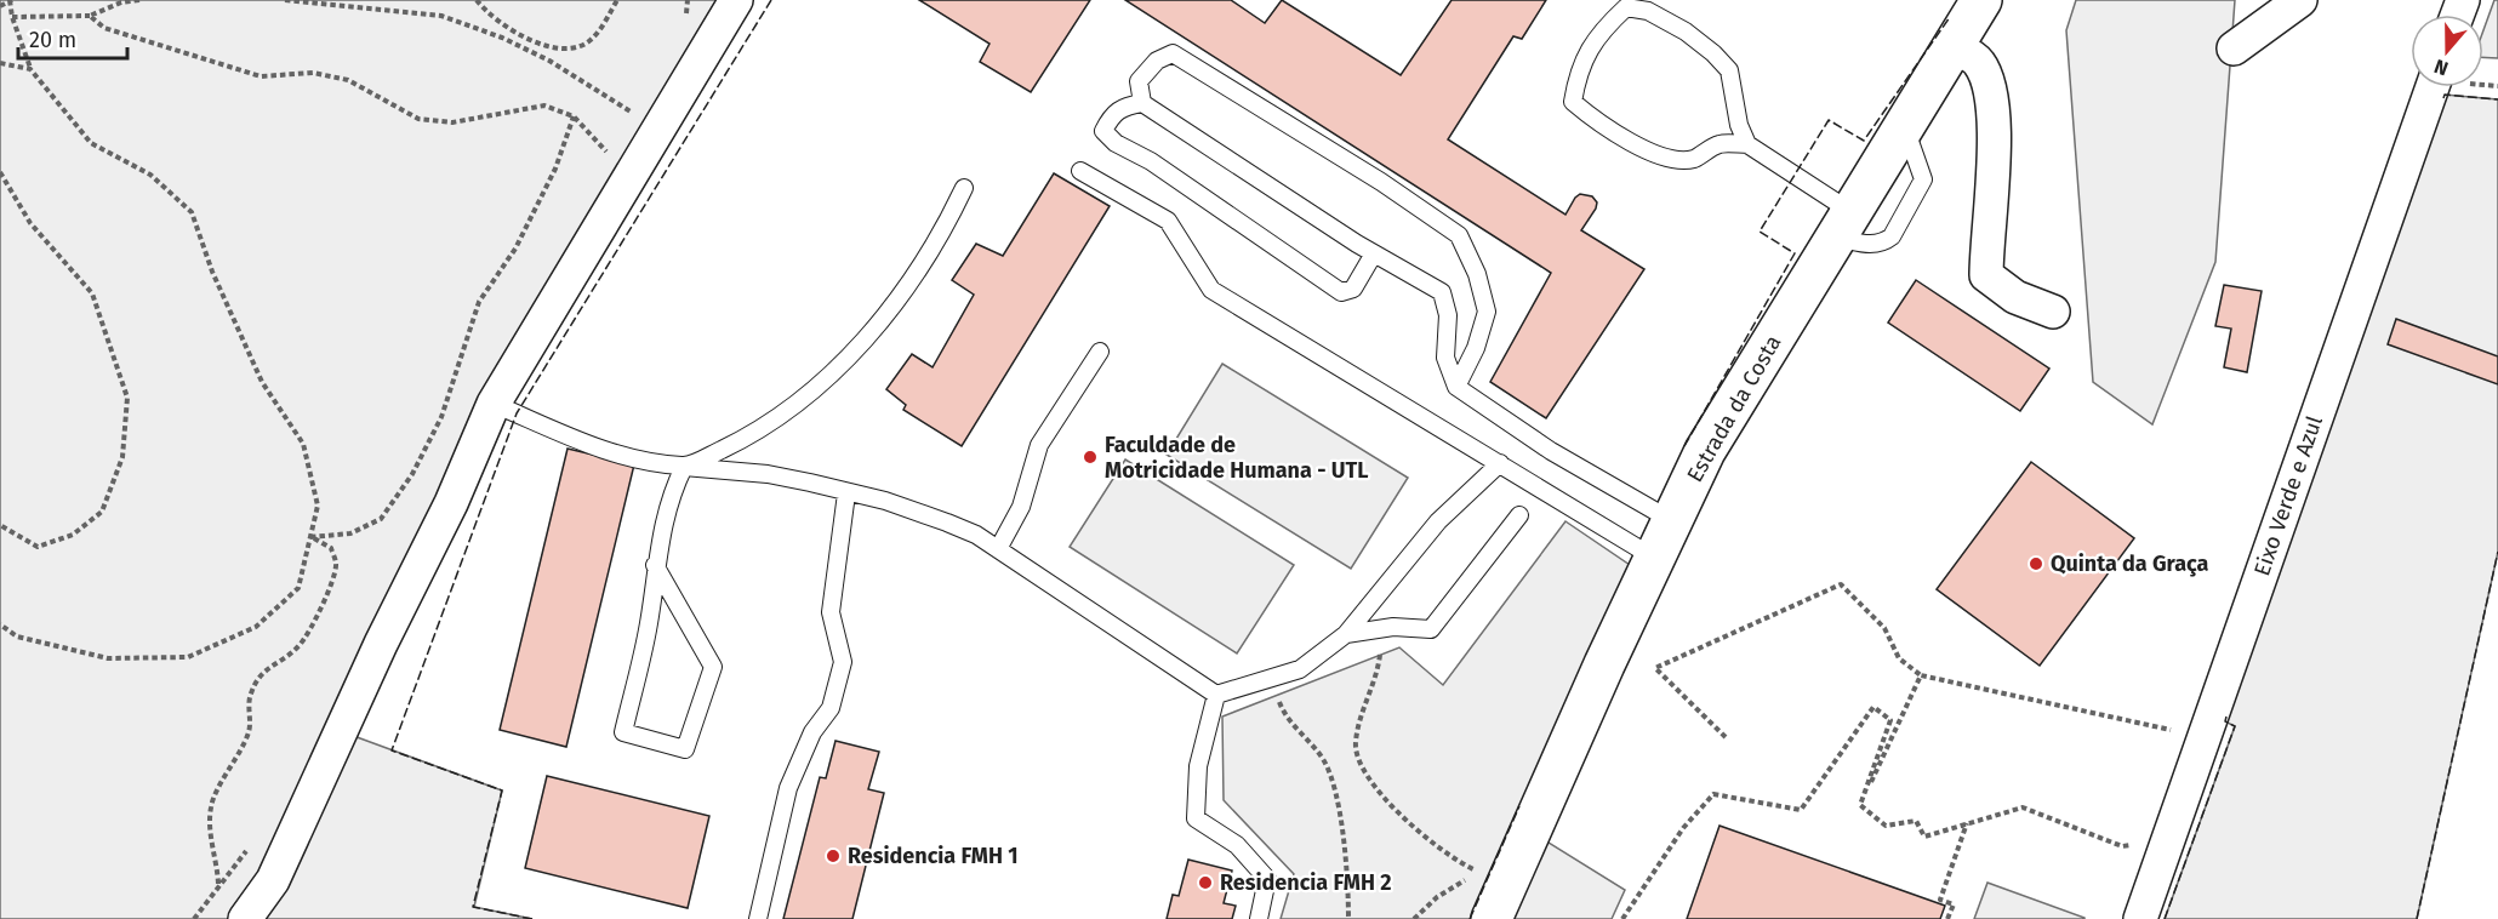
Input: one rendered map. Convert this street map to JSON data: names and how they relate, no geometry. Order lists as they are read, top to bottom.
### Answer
{
  "streets": {
    "street": ["Estrada da Costa", "Eixo Verde e Azul"]
  },
  "places": [
    "Faculdade de Motricidade Humana - UTL",
    "Quinta da Graça",
    "Residencia FMH 1",
    "Residencia FMH 2"
  ],
  "scale_bar": "20 m",
  "north": "bottom"
}
